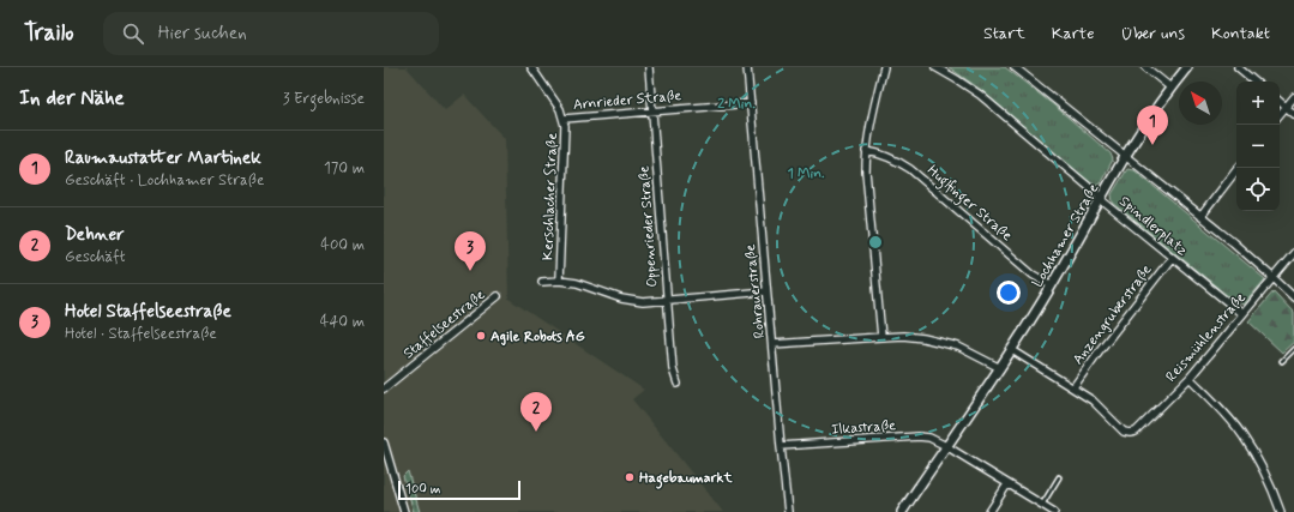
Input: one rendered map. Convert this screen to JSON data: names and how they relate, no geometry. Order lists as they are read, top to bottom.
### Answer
{
  "streets": {
    "main road": ["Lochhamer Straße"],
    "street": [
      "Arnrieder Straße",
      "Kerschlacher Straße",
      "Huglfinger Straße",
      "Spindlerplatz",
      "Oppenrieder Straße",
      "Rohrauerstraße",
      "Anzengruberstraße",
      "Staffelseestraße",
      "Reismühlenstraße",
      "Ilkastraße"
    ]
  },
  "crossings": [
    ["Arnrieder Straße", "Kerschlacher Straße"],
    ["Arnrieder Straße", "Oppenrieder Straße"],
    ["Arnrieder Straße", "Rohrauerstraße"],
    ["Huglfinger Straße", "Lochhamer Straße"],
    ["Spindlerplatz", "Lochhamer Straße"],
    ["Spindlerplatz", "Anzengruberstraße"],
    ["Spindlerplatz", "Reismühlenstraße"],
    ["Lochhamer Straße", "Ilkastraße"],
    ["Rohrauerstraße", "Ilkastraße"],
    ["Anzengruberstraße", "Reismühlenstraße"]
  ],
  "places": ["Agile Robots AG", "Hagebaumarkt"],
  "scale_bar": "100 m",
  "north": "top left",
  "page": {
    "header": "Trailo",
    "search": "Hier suchen",
    "nav": [
      "Start",
      "Karte",
      "Über uns",
      "Kontakt"
    ],
    "heading": ["In der Nähe", "3 Ergebnisse"],
    "map_buttons": ["+", "−"],
    "pins": ["1", "3", "2"],
    "list": [
      {
        "mark": "1",
        "name": "Raumaustatter Martinek",
        "note": "Geschäft · Lochhamer Straße",
        "value": "170 m"
      },
      {
        "mark": "2",
        "name": "Dehner",
        "note": "Geschäft",
        "value": "400 m"
      },
      {
        "mark": "3",
        "name": "Hotel Staffelseestraße",
        "note": "Hotel · Staffelseestraße",
        "value": "440 m"
      }
    ],
    "scale": "100 m"
  },
  "rings": ["2 Min.", "1 Min."]
}
